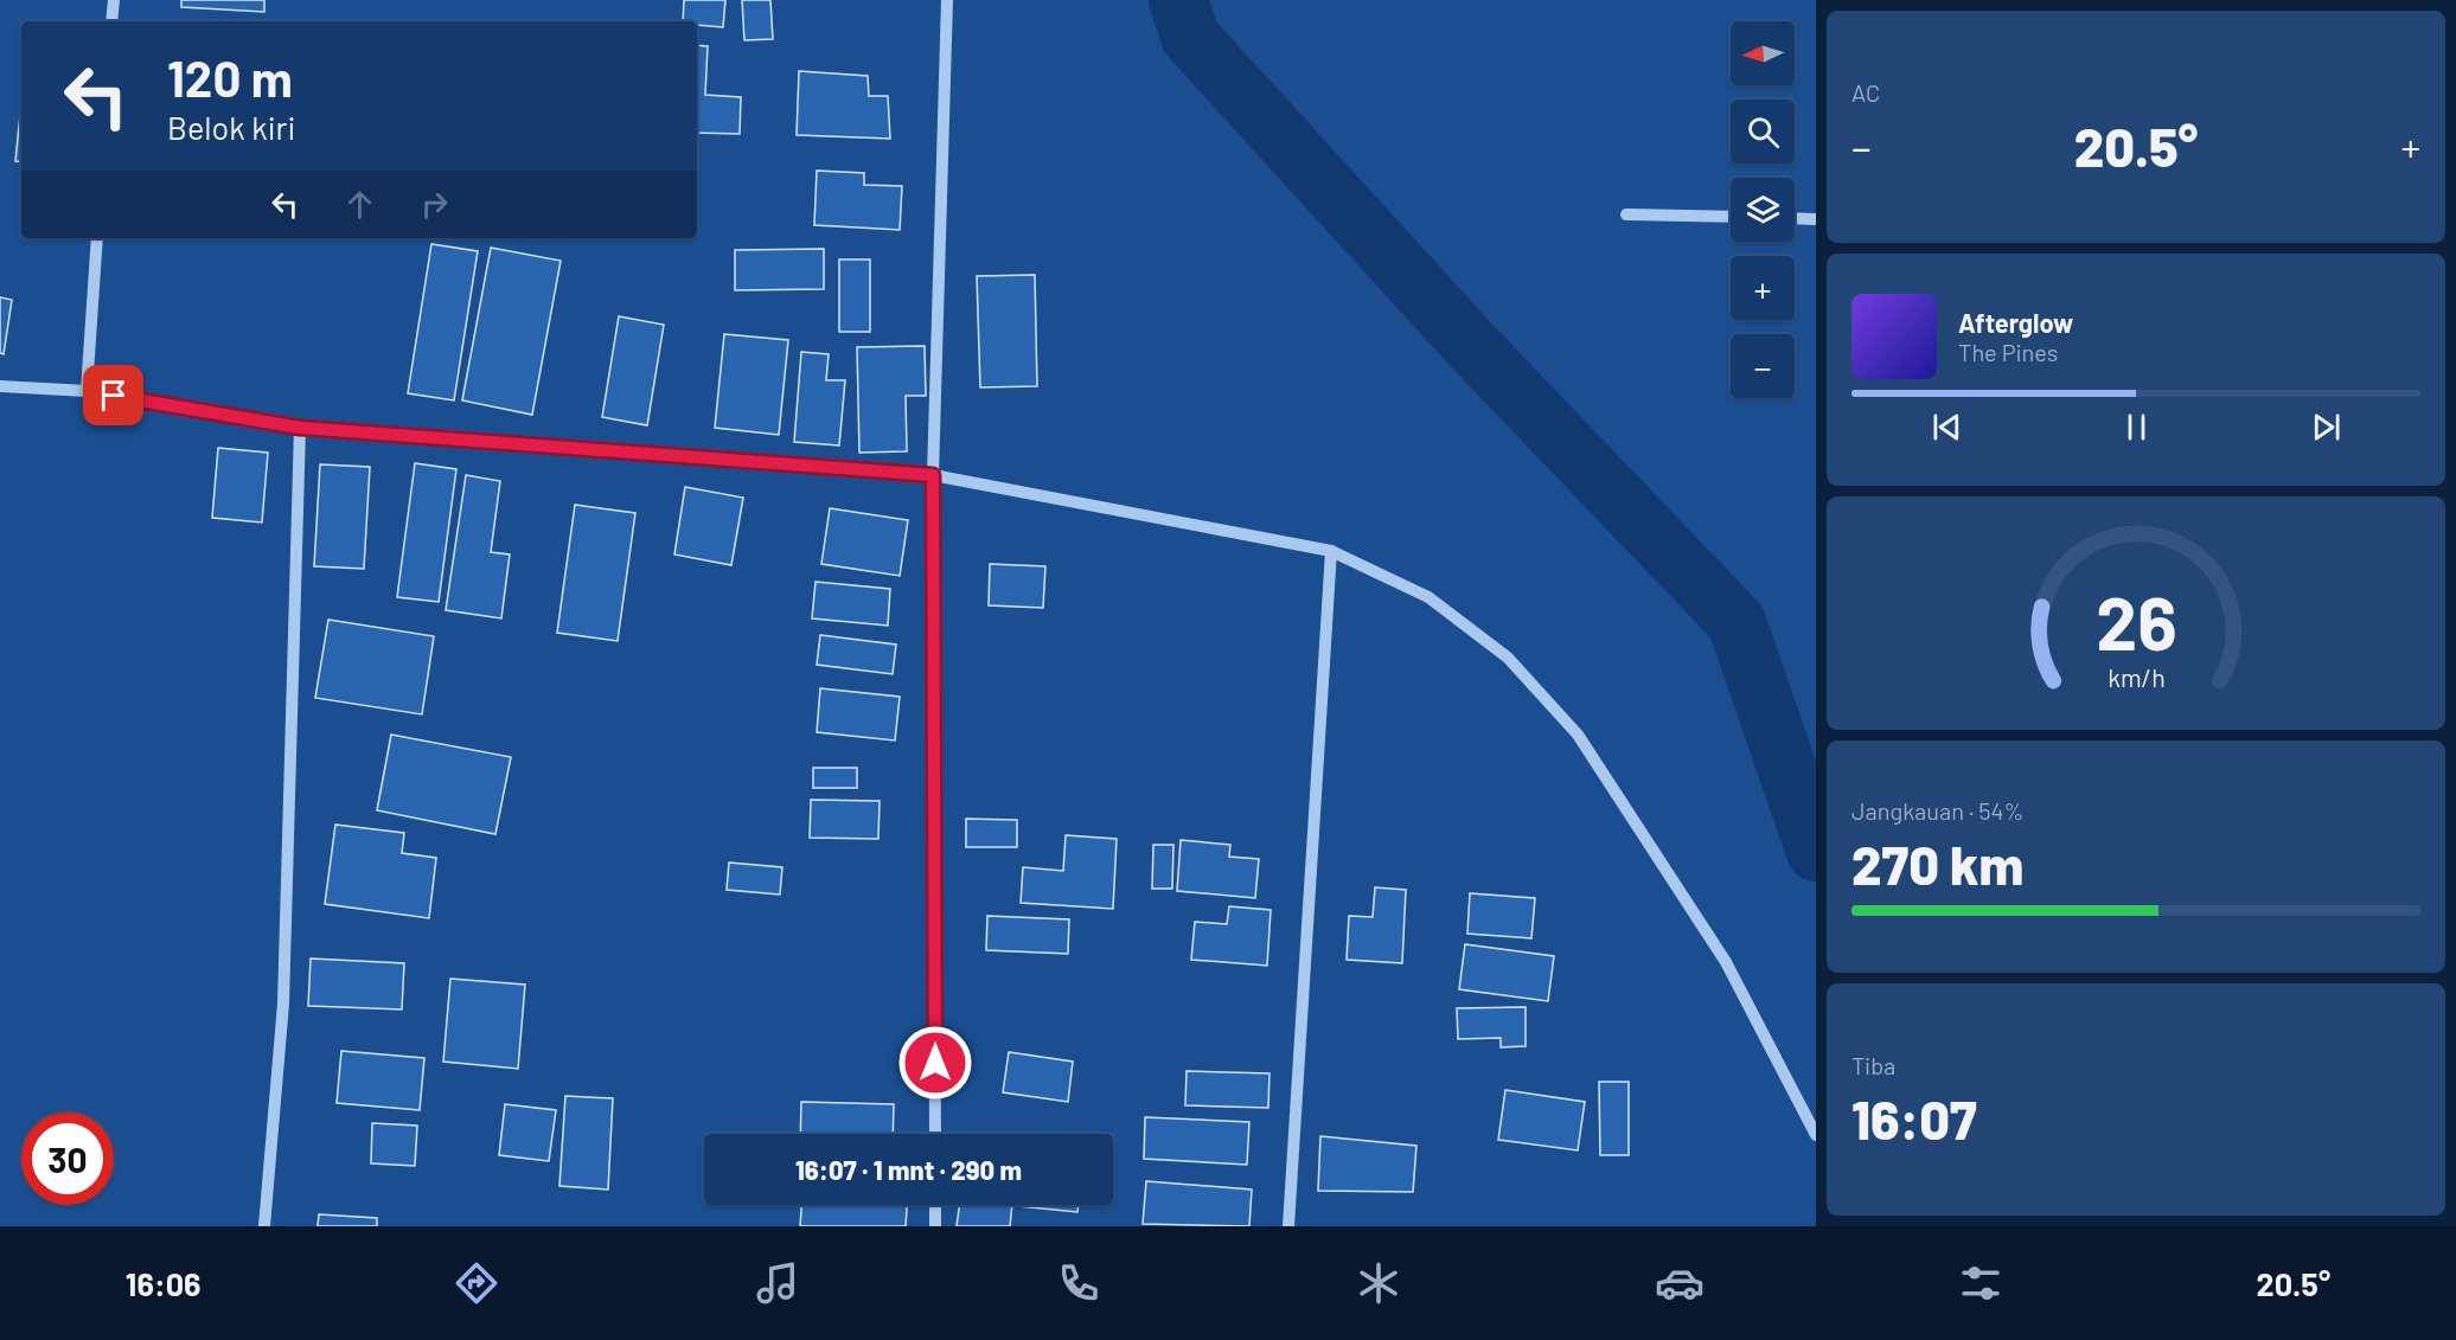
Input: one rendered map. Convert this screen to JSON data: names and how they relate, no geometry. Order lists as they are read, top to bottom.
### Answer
{
  "north": "left",
  "page": {
    "tile": [
      "AC",
      ["Jangkauan · 54%", "270 km"],
      ["Tiba", "16:07"]
    ],
    "map_buttons": ["+", "−"],
    "turn": ["120 m", "Belok kiri"],
    "heat": ["−", "20.5°", "+"],
    "song": ["Afterglow", "The Pines"],
    "limit": "30",
    "trip": "16:07 · 1 mnt · 290 m",
    "tabs": ["16:06", "20.5°"],
    "gauge": ["26", "km/h"]
  }
}
